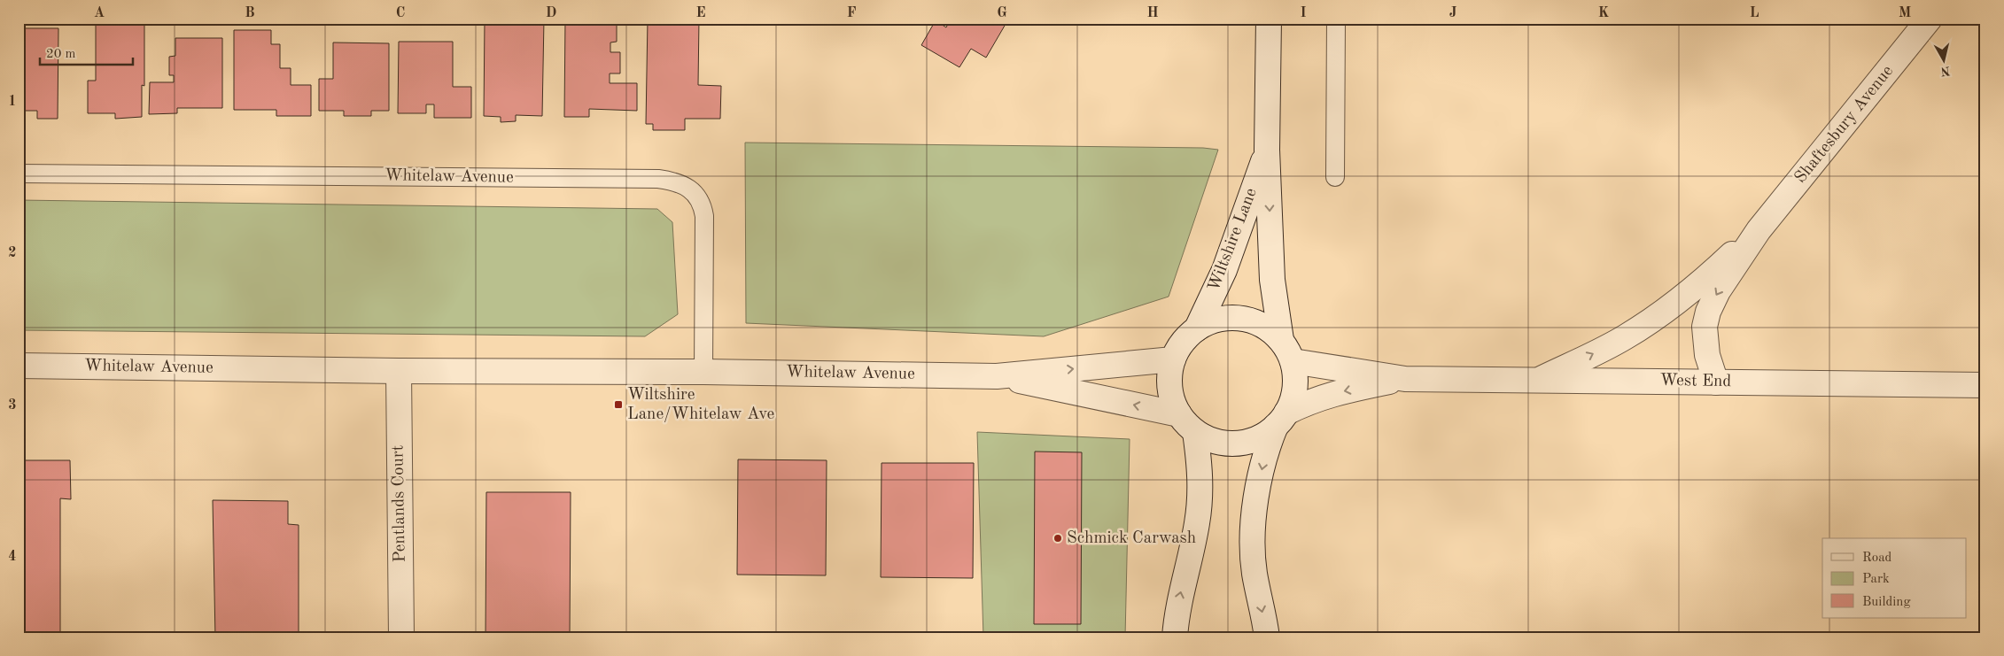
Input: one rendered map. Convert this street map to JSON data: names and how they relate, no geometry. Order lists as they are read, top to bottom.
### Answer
{
  "streets": {
    "street": [
      "Shaftesbury Avenue",
      "Whitelaw Avenue",
      "Wiltshire Lane",
      "West End",
      "Pentlands Court"
    ]
  },
  "crossings": [
    ["Shaftesbury Avenue", "West End"],
    ["Whitelaw Avenue", "Wiltshire Lane"],
    ["Whitelaw Avenue", "West End"],
    ["Whitelaw Avenue", "Pentlands Court"],
    ["Wiltshire Lane", "West End"]
  ],
  "places": {
    "transit": ["Wiltshire Lane/Whitelaw Ave"],
    "other": ["Schmick Carwash"]
  },
  "legend": ["Road", "Park", "Building"],
  "scale_bar": "20 m",
  "north": "bottom",
  "grid": {
    "columns": [
      "A",
      "B",
      "C",
      "D",
      "E",
      "F",
      "G",
      "H",
      "I",
      "J",
      "K",
      "L",
      "M"
    ],
    "rows": [
      "1",
      "2",
      "3",
      "4"
    ]
  }
}
